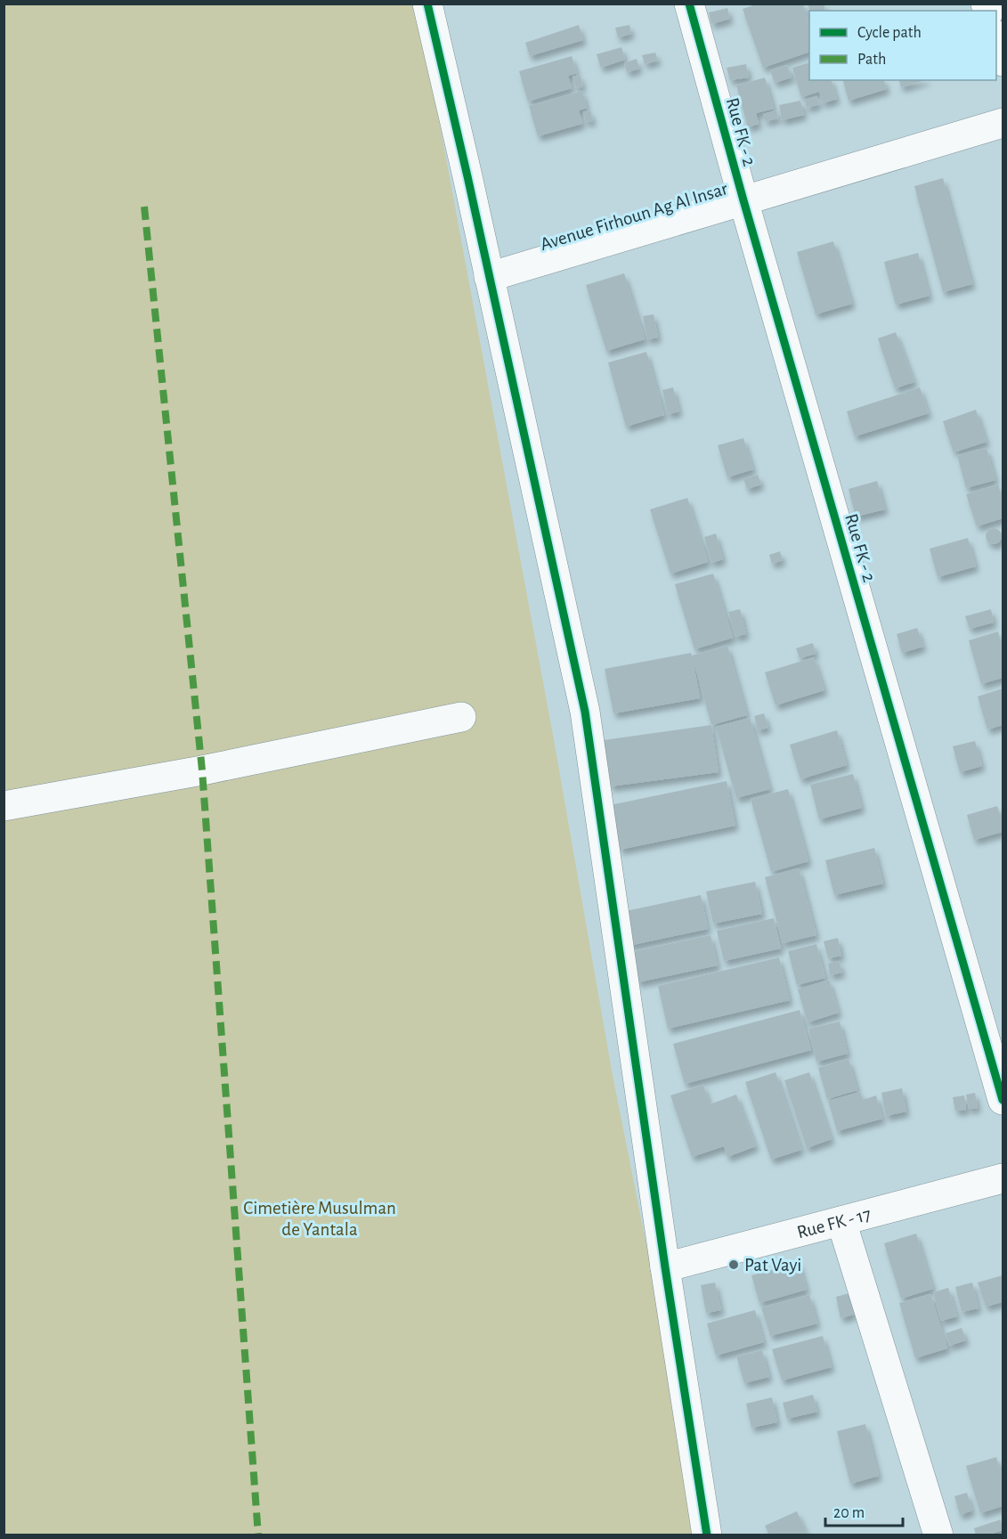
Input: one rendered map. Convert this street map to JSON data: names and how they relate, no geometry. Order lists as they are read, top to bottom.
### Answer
{
  "streets": {
    "street": ["Rue FK - 2", "Avenue Firhoun Ag Al Insar", "Rue FK - 17"]
  },
  "crossings": [
    ["Rue FK - 2", "Avenue Firhoun Ag Al Insar"]
  ],
  "parks": ["Cimetière Musulman de Yantala"],
  "places": ["Pat Vayi"],
  "legend": ["Cycle path", "Path"],
  "scale_bar": "20 m"
}
